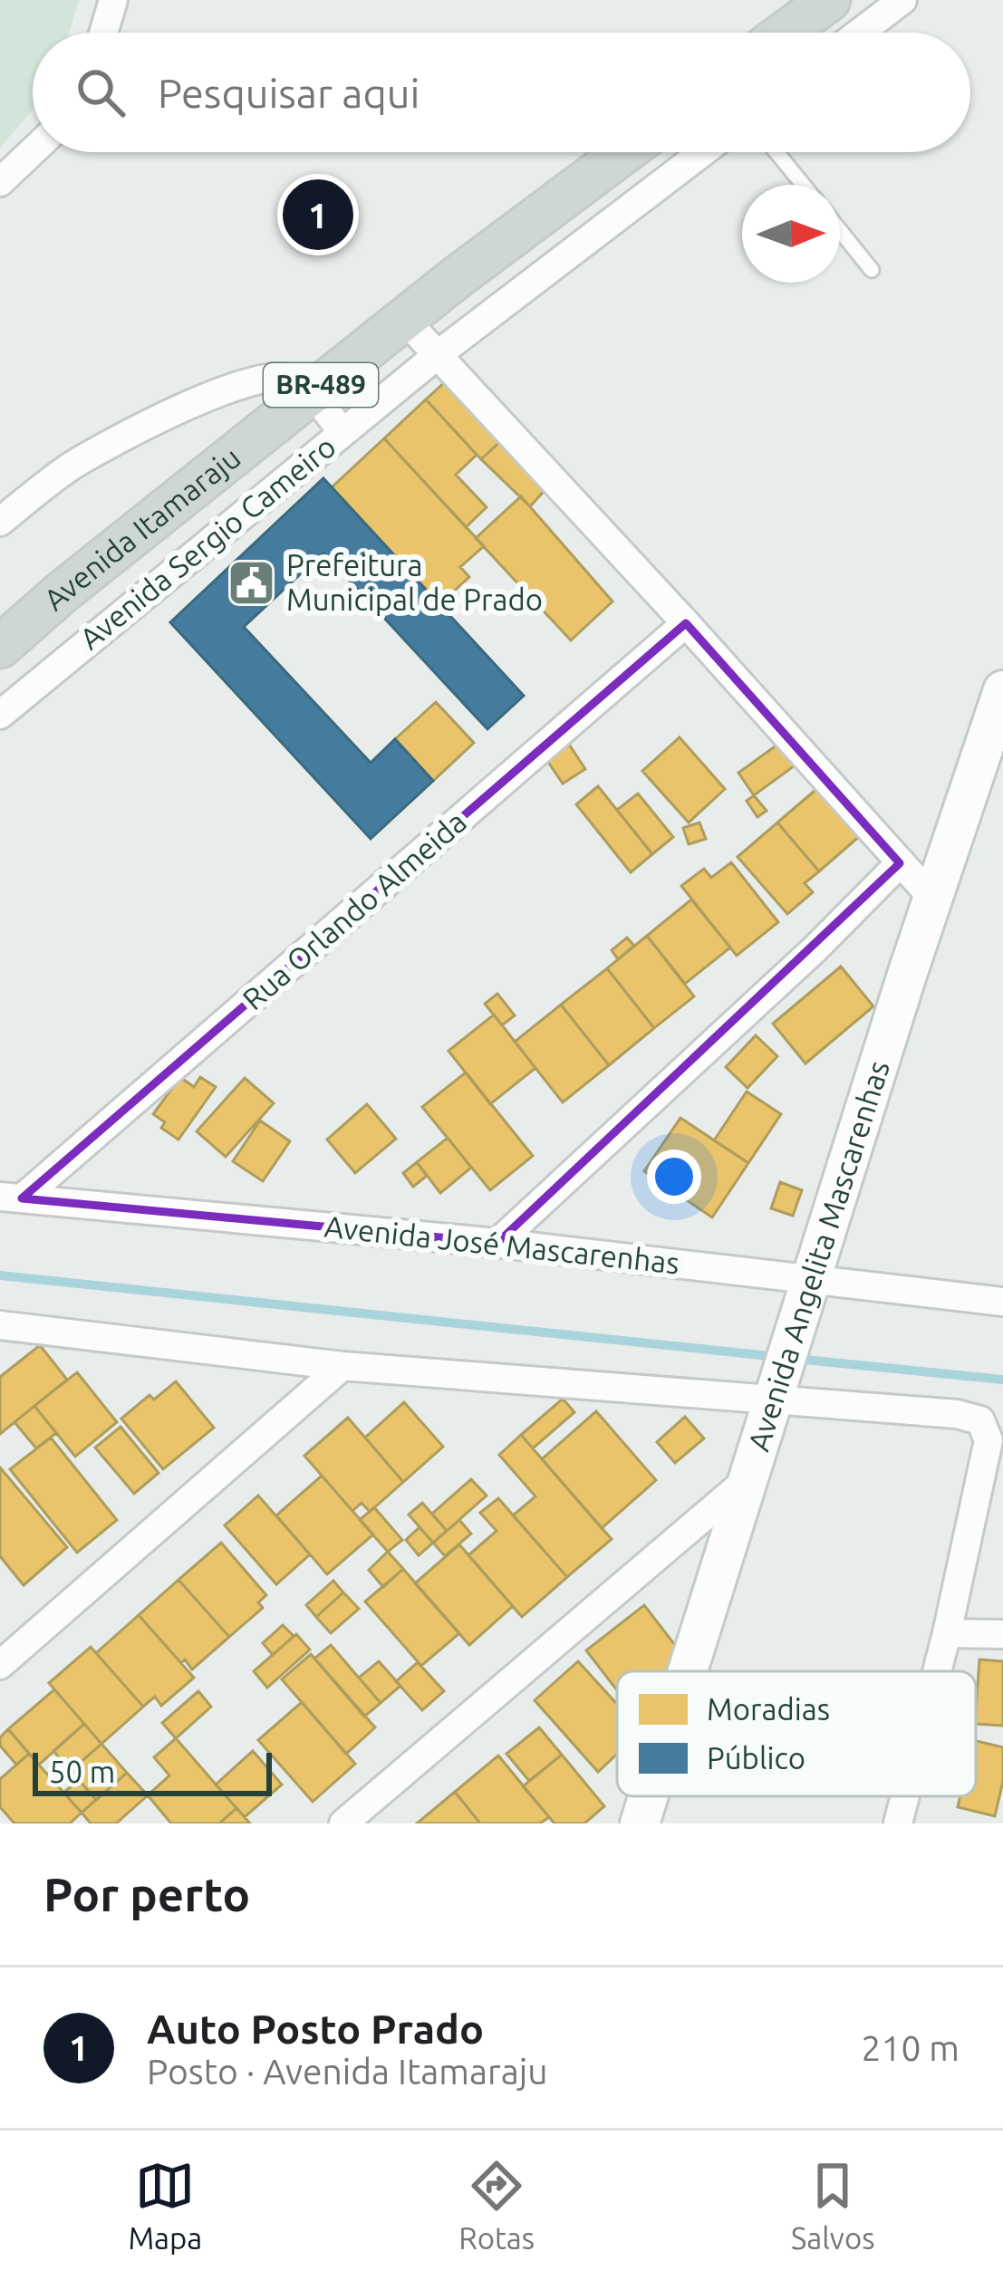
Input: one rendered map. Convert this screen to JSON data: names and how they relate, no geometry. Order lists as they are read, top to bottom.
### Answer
{
  "streets": {
    "main road": ["BR-489", "Avenida Itamaraju"],
    "street": [
      "Avenida Sergio Cameiro",
      "Rua Orlando Almeida",
      "Avenida José Mascarenhas",
      "Avenida Angelita Mascarenhas"
    ]
  },
  "crossings": [
    ["Rua Orlando Almeida", "Avenida José Mascarenhas"],
    ["Avenida José Mascarenhas", "Avenida Angelita Mascarenhas"]
  ],
  "places": {
    "public building": ["Prefeitura Municipal de Prado"]
  },
  "legend": ["Moradias", "Público"],
  "scale_bar": "50 m",
  "north": "right",
  "page": {
    "search": "Pesquisar aqui",
    "pins": "1",
    "scale": "50 m",
    "heading": "Por perto",
    "list": [
      {
        "mark": "1",
        "name": "Auto Posto Prado",
        "note": "Posto · Avenida Itamaraju",
        "value": "210 m"
      }
    ],
    "nav": ["Mapa", "Rotas", "Salvos"]
  }
}
